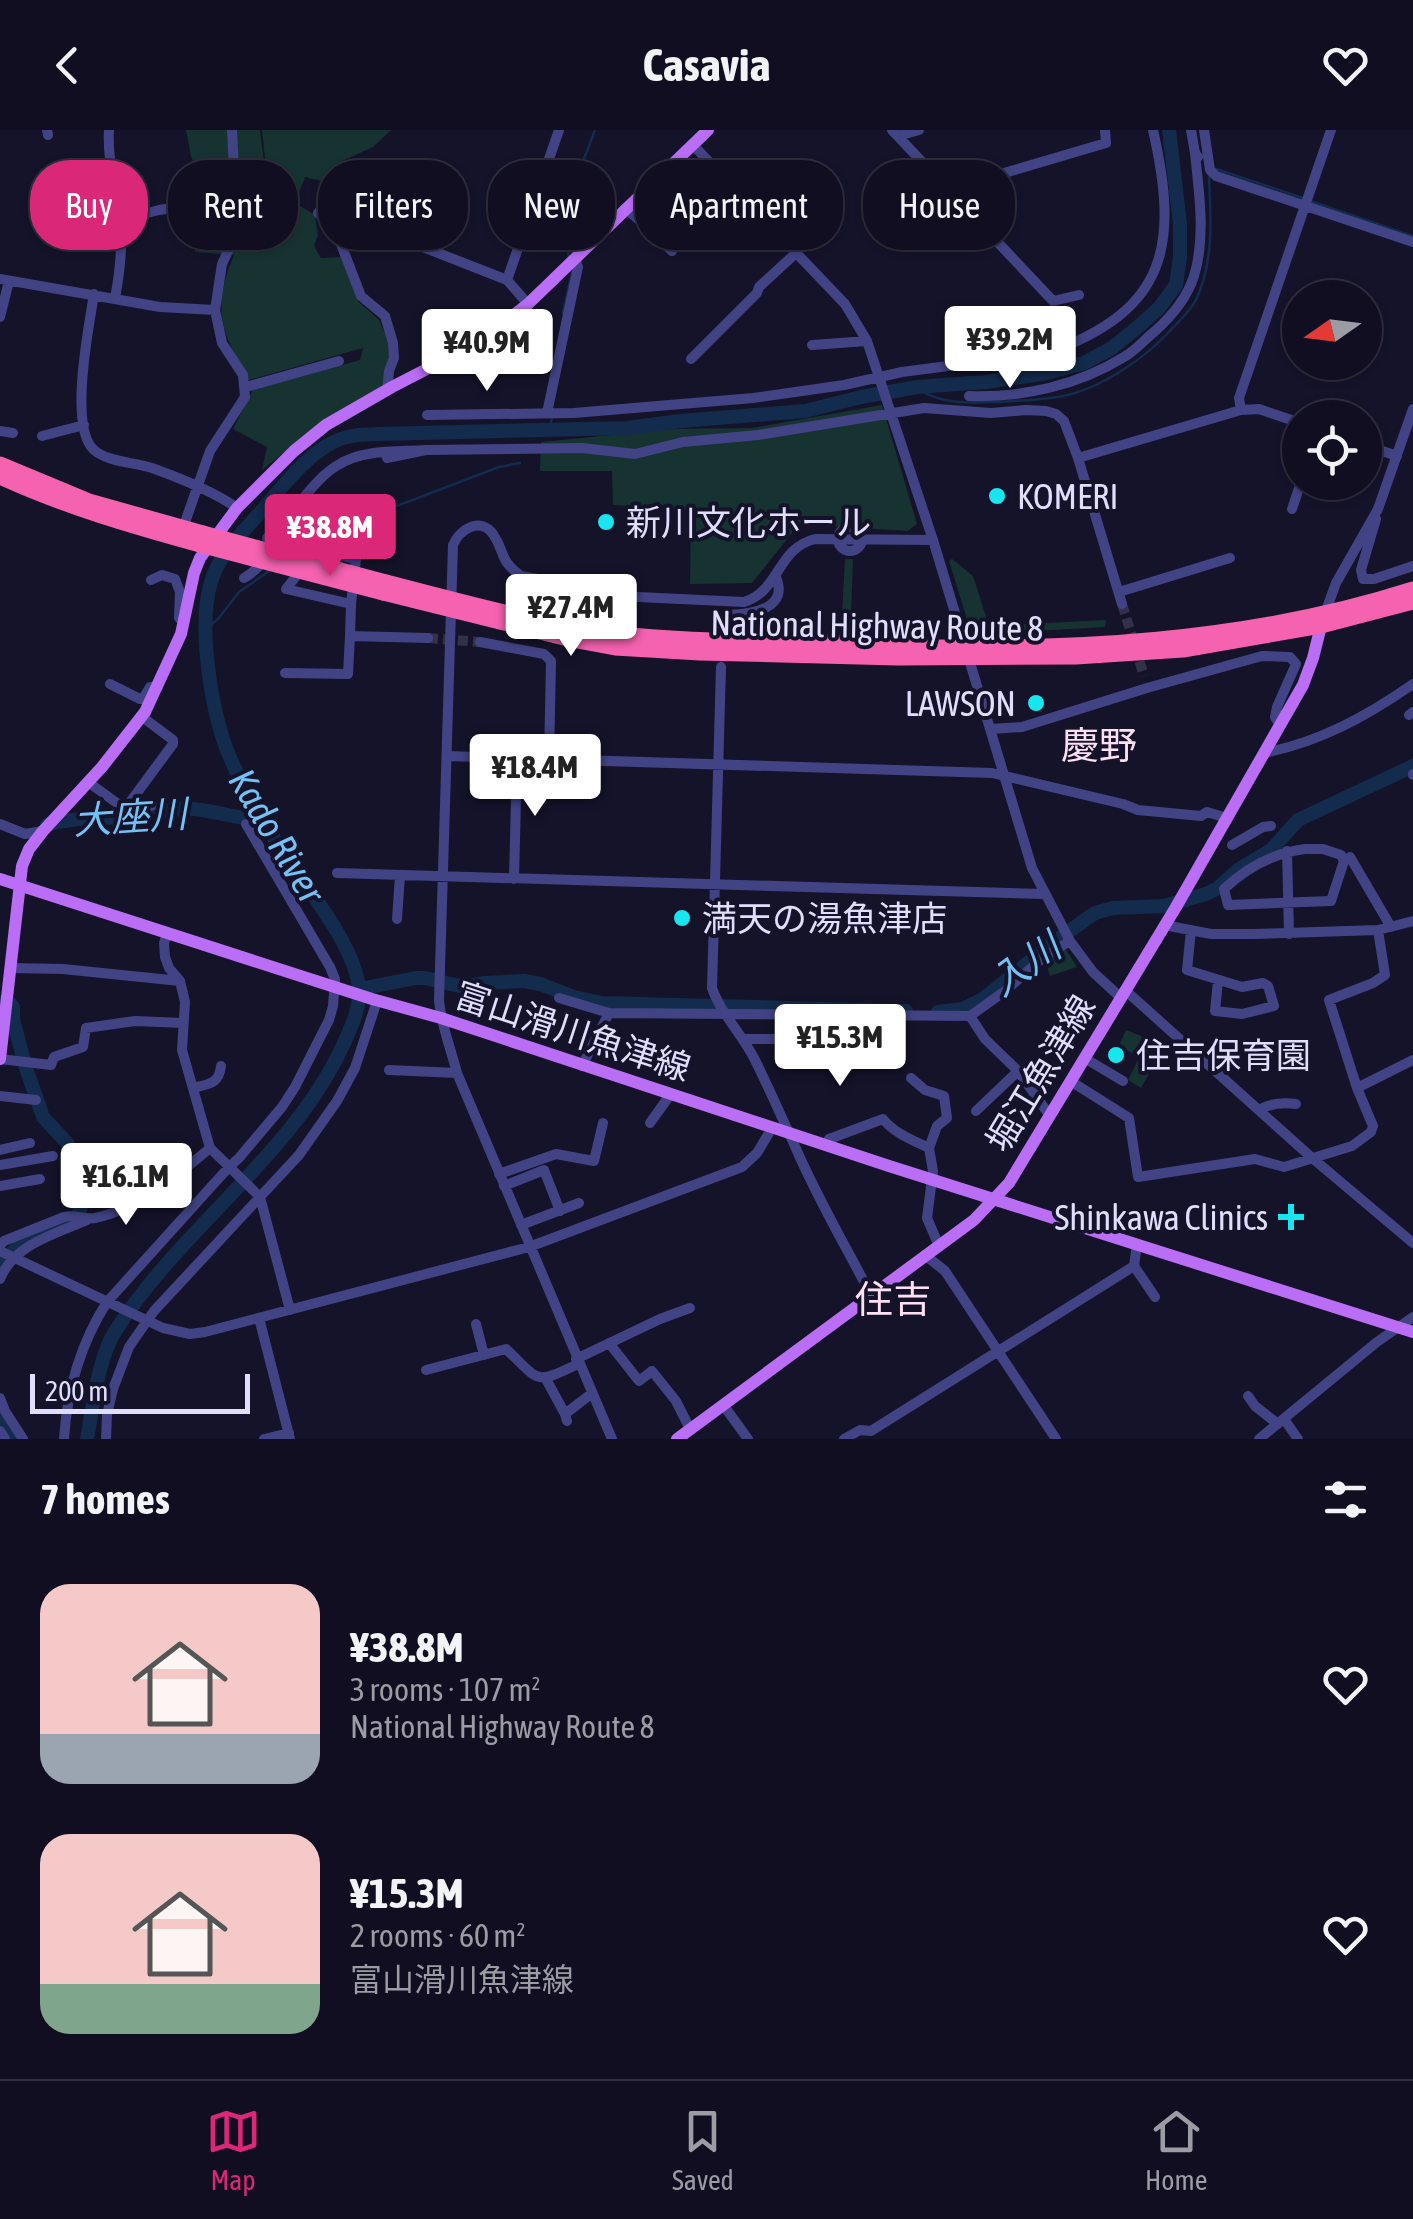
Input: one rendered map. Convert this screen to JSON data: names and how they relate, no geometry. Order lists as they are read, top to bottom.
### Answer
{
  "streets": {
    "highway": ["National Highway Route 8"],
    "main road": ["富山滑川魚津線", "堀江魚津線"]
  },
  "crossings": [
    ["National Highway Route 8", "堀江魚津線"],
    ["富山滑川魚津線", "堀江魚津線"]
  ],
  "districts": ["慶野", "住吉"],
  "water": ["大座川", "Kado River", "入川"],
  "places": {
    "other": [
      "KOMERI",
      "新川文化ホール",
      "LAWSON",
      "満天の湯魚津店",
      "住吉保育園"
    ],
    "health": ["Shinkawa Clinics"]
  },
  "scale_bar": "200 m",
  "north": "left",
  "page": {
    "header": "Casavia",
    "chip": [
      "Buy",
      "Rent",
      "Filters",
      "New",
      "Apartment",
      "House"
    ],
    "price": [
      "¥39.2M",
      "¥40.9M",
      "¥38.8M",
      "¥27.4M",
      "¥18.4M",
      "¥15.3M",
      "¥16.1M"
    ],
    "scale": "200 m",
    "heading": "7 homes",
    "list": [
      {
        "name": "¥38.8M",
        "note": "3 rooms · 107 m² · National Highway Route 8"
      },
      {
        "name": "¥15.3M",
        "note": "2 rooms · 60 m² · 富山滑川魚津線"
      }
    ],
    "tabs": ["Map", "Saved", "Home"]
  }
}
